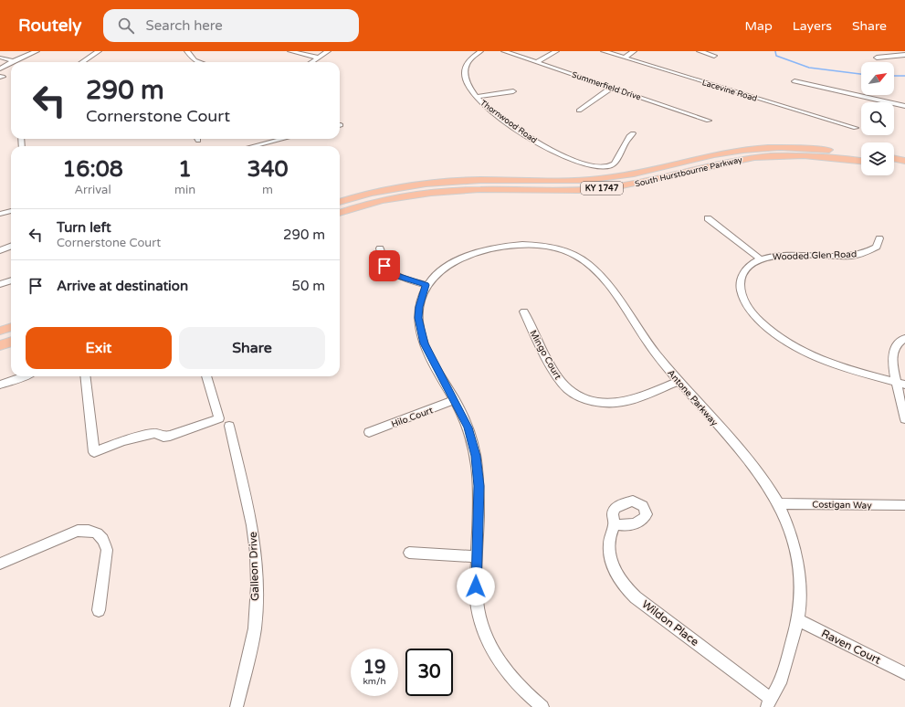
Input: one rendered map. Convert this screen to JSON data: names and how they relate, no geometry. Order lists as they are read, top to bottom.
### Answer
{
  "streets": {
    "main road": ["South Hurstbourne Parkway", "KY 1747"],
    "street": [
      "Summerfield Drive",
      "Lacevine Road",
      "Thornwood Road",
      "Wooded Glen Road",
      "Mingo Court",
      "Antone Parkway",
      "Hilo Court",
      "Costigan Way",
      "Galleon Drive",
      "Wildon Place",
      "Raven Court"
    ]
  },
  "crossings": [
    ["Mingo Court", "Antone Parkway"],
    ["Antone Parkway", "Costigan Way"],
    ["Antone Parkway", "Wildon Place"],
    ["Antone Parkway", "Raven Court"]
  ],
  "north": "top right",
  "page": {
    "header": "Routely",
    "search": "Search here",
    "nav": ["Map", "Layers", "Share"],
    "turn": ["290 m", "Cornerstone Court"],
    "eta": [
      "16:08",
      "Arrival",
      "1",
      "min",
      "340",
      "m"
    ],
    "list": [
      {
        "name": "Turn left",
        "note": "Cornerstone Court",
        "value": "290 m"
      },
      {
        "name": "Arrive at destination",
        "value": "50 m"
      }
    ],
    "buttons": ["Exit", "Share"],
    "speed": "19 km/h",
    "limit": "30"
  }
}
